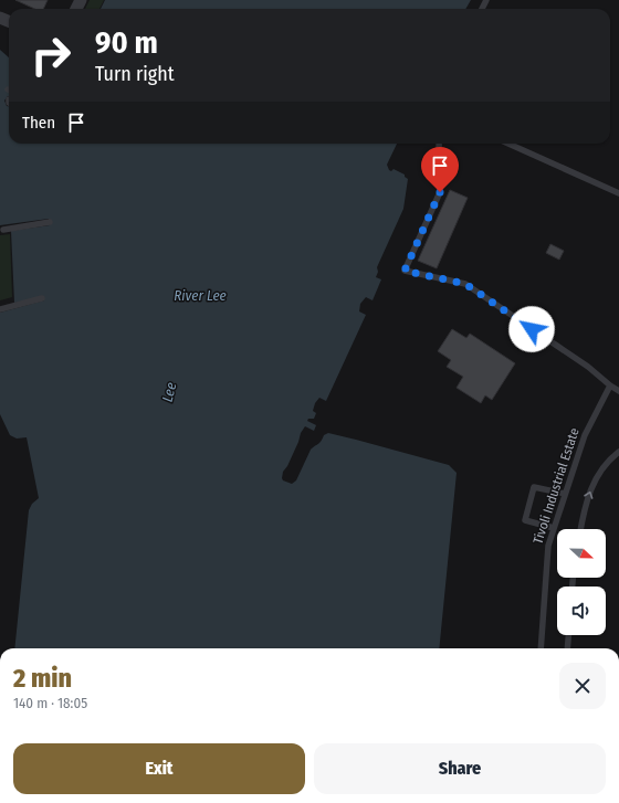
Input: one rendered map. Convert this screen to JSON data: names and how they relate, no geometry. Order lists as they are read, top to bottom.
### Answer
{
  "streets": {
    "lane": ["Tivoli Industrial Estate"]
  },
  "water": ["River Lee", "Lee"],
  "north": "right",
  "page": {
    "turn": ["90 m", "Turn right"],
    "then": "Then",
    "heading": ["2 min", "140 m · 18:05"],
    "buttons": ["Exit", "Share"]
  }
}
